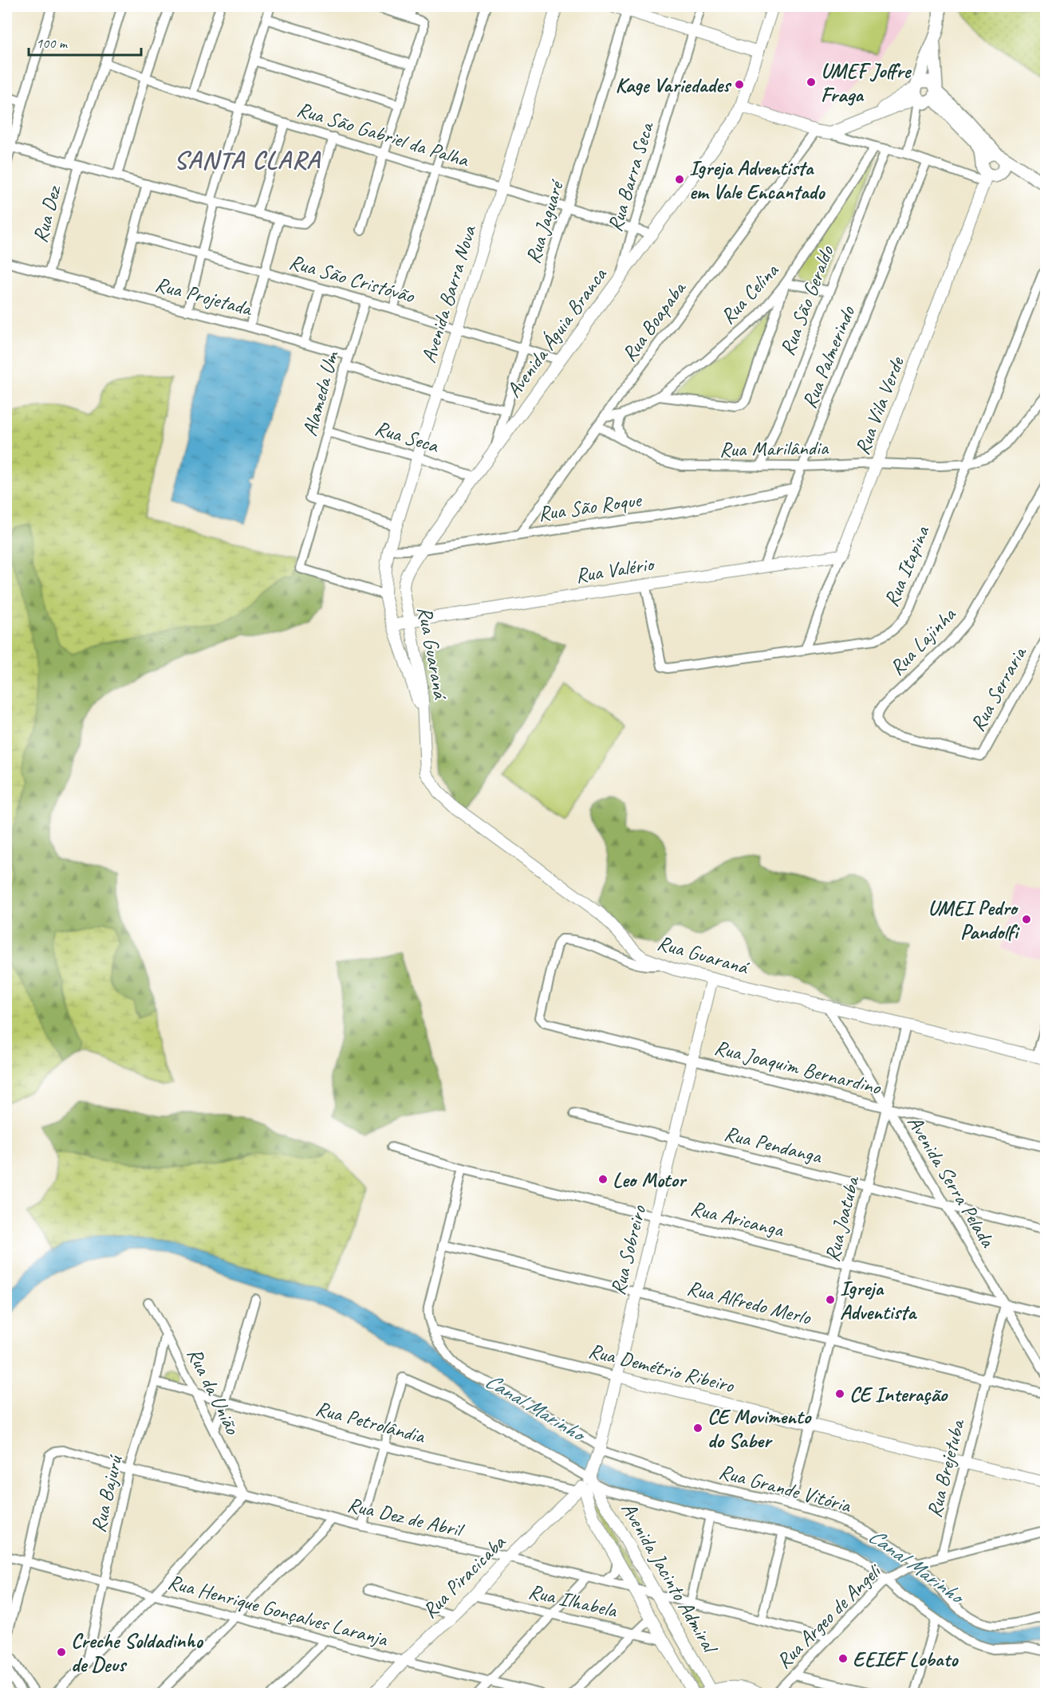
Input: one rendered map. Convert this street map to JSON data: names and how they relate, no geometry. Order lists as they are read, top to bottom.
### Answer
{
  "streets": {
    "street": [
      "Rua São Gabriel da Palha",
      "Rua Barra Seca",
      "Rua Dez",
      "Rua Jaguaré",
      "Rua São Cristóvão",
      "Rua Celina",
      "Avenida Barra Nova",
      "Rua Projetada",
      "Rua São Geraldo",
      "Rua Boapaba",
      "Avenida Águia Branca",
      "Rua Palmerindo",
      "Alameda Um",
      "Rua Vila Verde",
      "Rua Seca",
      "Rua Marilândia",
      "Rua São Roque",
      "Rua Itapina",
      "Rua Valério",
      "Rua Lajinha",
      "Rua Guaraná",
      "Rua Serraria",
      "Rua Joaquim Bernardino",
      "Rua Pendanga",
      "Avenida Serra Pelada",
      "Rua Aricanga",
      "Rua Joatuba",
      "Rua Sobreiro",
      "Rua Alfredo Merlo",
      "Rua Demétrio Ribeiro",
      "Rua da União",
      "Rua Petrolândia",
      "Rua Brejetuba",
      "Rua Grande Vitória",
      "Rua Bajurú",
      "Rua Dez de Abril",
      "Rua Piracicaba",
      "Avenida Jacinto Admiral",
      "Rua Ilhabela",
      "Rua Henrique Gonçalves Laranja",
      "Rua Argeo de Angeli"
    ]
  },
  "crossings": [
    ["Rua São Gabriel da Palha", "Rua Barra Seca"],
    ["Rua São Gabriel da Palha", "Rua Dez"],
    ["Rua São Gabriel da Palha", "Rua Jaguaré"],
    ["Rua São Gabriel da Palha", "Avenida Barra Nova"],
    ["Rua São Gabriel da Palha", "Avenida Águia Branca"],
    ["Rua Barra Seca", "Avenida Águia Branca"],
    ["Rua Dez", "Rua Projetada"],
    ["Rua Jaguaré", "Rua São Cristóvão"],
    ["Rua Jaguaré", "Avenida Águia Branca"],
    ["Rua São Cristóvão", "Avenida Barra Nova"],
    ["Rua São Cristóvão", "Avenida Águia Branca"],
    ["Rua São Cristóvão", "Alameda Um"],
    ["Rua Celina", "Rua Boapaba"],
    ["Avenida Barra Nova", "Rua Seca"],
    ["Avenida Barra Nova", "Rua São Roque"],
    ["Avenida Barra Nova", "Rua Guaraná"],
    ["Rua Projetada", "Alameda Um"],
    ["Rua São Geraldo", "Rua Marilândia"],
    ["Rua Boapaba", "Rua Marilândia"],
    ["Rua Boapaba", "Rua São Roque"],
    ["Avenida Águia Branca", "Rua Seca"],
    ["Avenida Águia Branca", "Rua São Roque"],
    ["Avenida Águia Branca", "Rua Guaraná"],
    ["Rua Palmerindo", "Rua Marilândia"],
    ["Rua Palmerindo", "Rua São Roque"],
    ["Rua Palmerindo", "Rua Valério"],
    ["Alameda Um", "Rua Seca"],
    ["Rua Vila Verde", "Rua Marilândia"],
    ["Rua Vila Verde", "Rua Itapina"],
    ["Rua Vila Verde", "Rua Valério"],
    ["Rua Marilândia", "Rua Itapina"],
    ["Rua Itapina", "Rua Valério"],
    ["Rua Valério", "Rua Guaraná"],
    ["Rua Lajinha", "Rua Serraria"],
    ["Rua Guaraná", "Rua Joaquim Bernardino"],
    ["Rua Guaraná", "Avenida Serra Pelada"],
    ["Rua Guaraná", "Rua Joatuba"],
    ["Rua Guaraná", "Rua Sobreiro"],
    ["Rua Joaquim Bernardino", "Avenida Serra Pelada"],
    ["Rua Joaquim Bernardino", "Rua Joatuba"],
    ["Rua Joaquim Bernardino", "Rua Sobreiro"],
    ["Rua Pendanga", "Avenida Serra Pelada"],
    ["Rua Pendanga", "Rua Joatuba"],
    ["Rua Pendanga", "Rua Sobreiro"],
    ["Avenida Serra Pelada", "Rua Aricanga"],
    ["Avenida Serra Pelada", "Rua Joatuba"],
    ["Avenida Serra Pelada", "Rua Brejetuba"],
    ["Rua Aricanga", "Rua Joatuba"],
    ["Rua Aricanga", "Rua Sobreiro"],
    ["Rua Aricanga", "Rua Brejetuba"],
    ["Rua Aricanga", "Rua Grande Vitória"],
    ["Rua Joatuba", "Rua Alfredo Merlo"],
    ["Rua Joatuba", "Rua Demétrio Ribeiro"],
    ["Rua Joatuba", "Rua Grande Vitória"],
    ["Rua Sobreiro", "Rua Alfredo Merlo"],
    ["Rua Sobreiro", "Rua Demétrio Ribeiro"],
    ["Rua Sobreiro", "Rua Petrolândia"],
    ["Rua Sobreiro", "Rua Grande Vitória"],
    ["Rua Sobreiro", "Rua Piracicaba"],
    ["Rua Sobreiro", "Avenida Jacinto Admiral"],
    ["Rua Alfredo Merlo", "Rua Brejetuba"],
    ["Rua Alfredo Merlo", "Rua Grande Vitória"],
    ["Rua Demétrio Ribeiro", "Rua Brejetuba"],
    ["Rua Demétrio Ribeiro", "Rua Grande Vitória"],
    ["Rua da União", "Rua Petrolândia"],
    ["Rua da União", "Rua Bajurú"],
    ["Rua da União", "Rua Dez de Abril"],
    ["Rua Petrolândia", "Rua Bajurú"],
    ["Rua Petrolândia", "Rua Piracicaba"],
    ["Rua Petrolândia", "Avenida Jacinto Admiral"],
    ["Rua Brejetuba", "Rua Argeo de Angeli"],
    ["Rua Grande Vitória", "Avenida Jacinto Admiral"],
    ["Rua Grande Vitória", "Rua Argeo de Angeli"],
    ["Rua Bajurú", "Rua Dez de Abril"],
    ["Rua Bajurú", "Rua Henrique Gonçalves Laranja"],
    ["Rua Dez de Abril", "Rua Piracicaba"],
    ["Rua Dez de Abril", "Avenida Jacinto Admiral"],
    ["Rua Dez de Abril", "Rua Henrique Gonçalves Laranja"],
    ["Rua Dez de Abril", "Rua Argeo de Angeli"],
    ["Rua Piracicaba", "Avenida Jacinto Admiral"],
    ["Rua Piracicaba", "Rua Ilhabela"],
    ["Rua Piracicaba", "Rua Henrique Gonçalves Laranja"],
    ["Avenida Jacinto Admiral", "Rua Ilhabela"]
  ],
  "districts": ["SANTA CLARA"],
  "water": ["Canal Marinho"],
  "places": [
    "UMEF Joffre Fraga",
    "Kage Variedades",
    "Igreja Adventista em Vale Encantado",
    "UMEI Pedro Pandolfi",
    "Leo Motor",
    "Igreja Adventista",
    "CE Interação",
    "CE Movimento do Saber",
    "Creche Soldadinho de Deus",
    "EEIEF Lobato"
  ],
  "scale_bar": "100 m"
}
